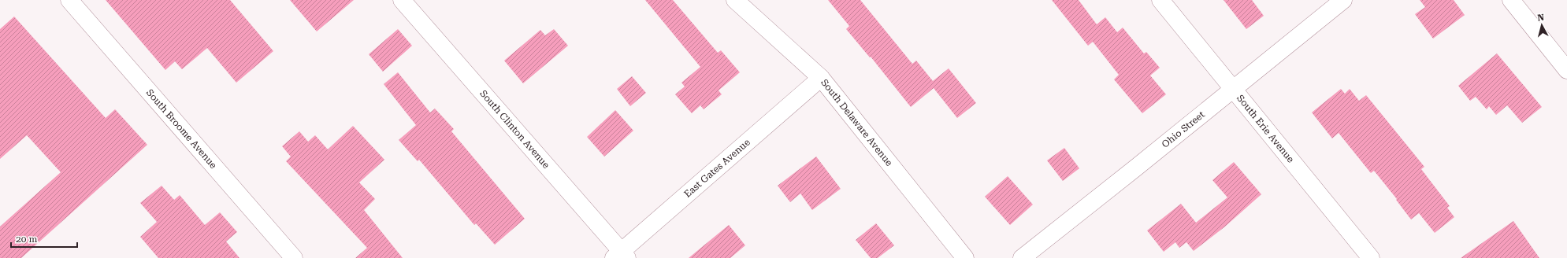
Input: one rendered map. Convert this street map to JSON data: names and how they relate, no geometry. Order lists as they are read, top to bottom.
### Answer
{
  "streets": {
    "street": [
      "South Delaware Avenue",
      "South Erie Avenue",
      "South Broome Avenue",
      "South Clinton Avenue",
      "Ohio Street",
      "East Gates Avenue"
    ]
  },
  "crossings": [
    ["South Delaware Avenue", "East Gates Avenue"],
    ["South Erie Avenue", "Ohio Street"],
    ["South Clinton Avenue", "East Gates Avenue"]
  ],
  "scale_bar": "20 m",
  "north": "top"
}
